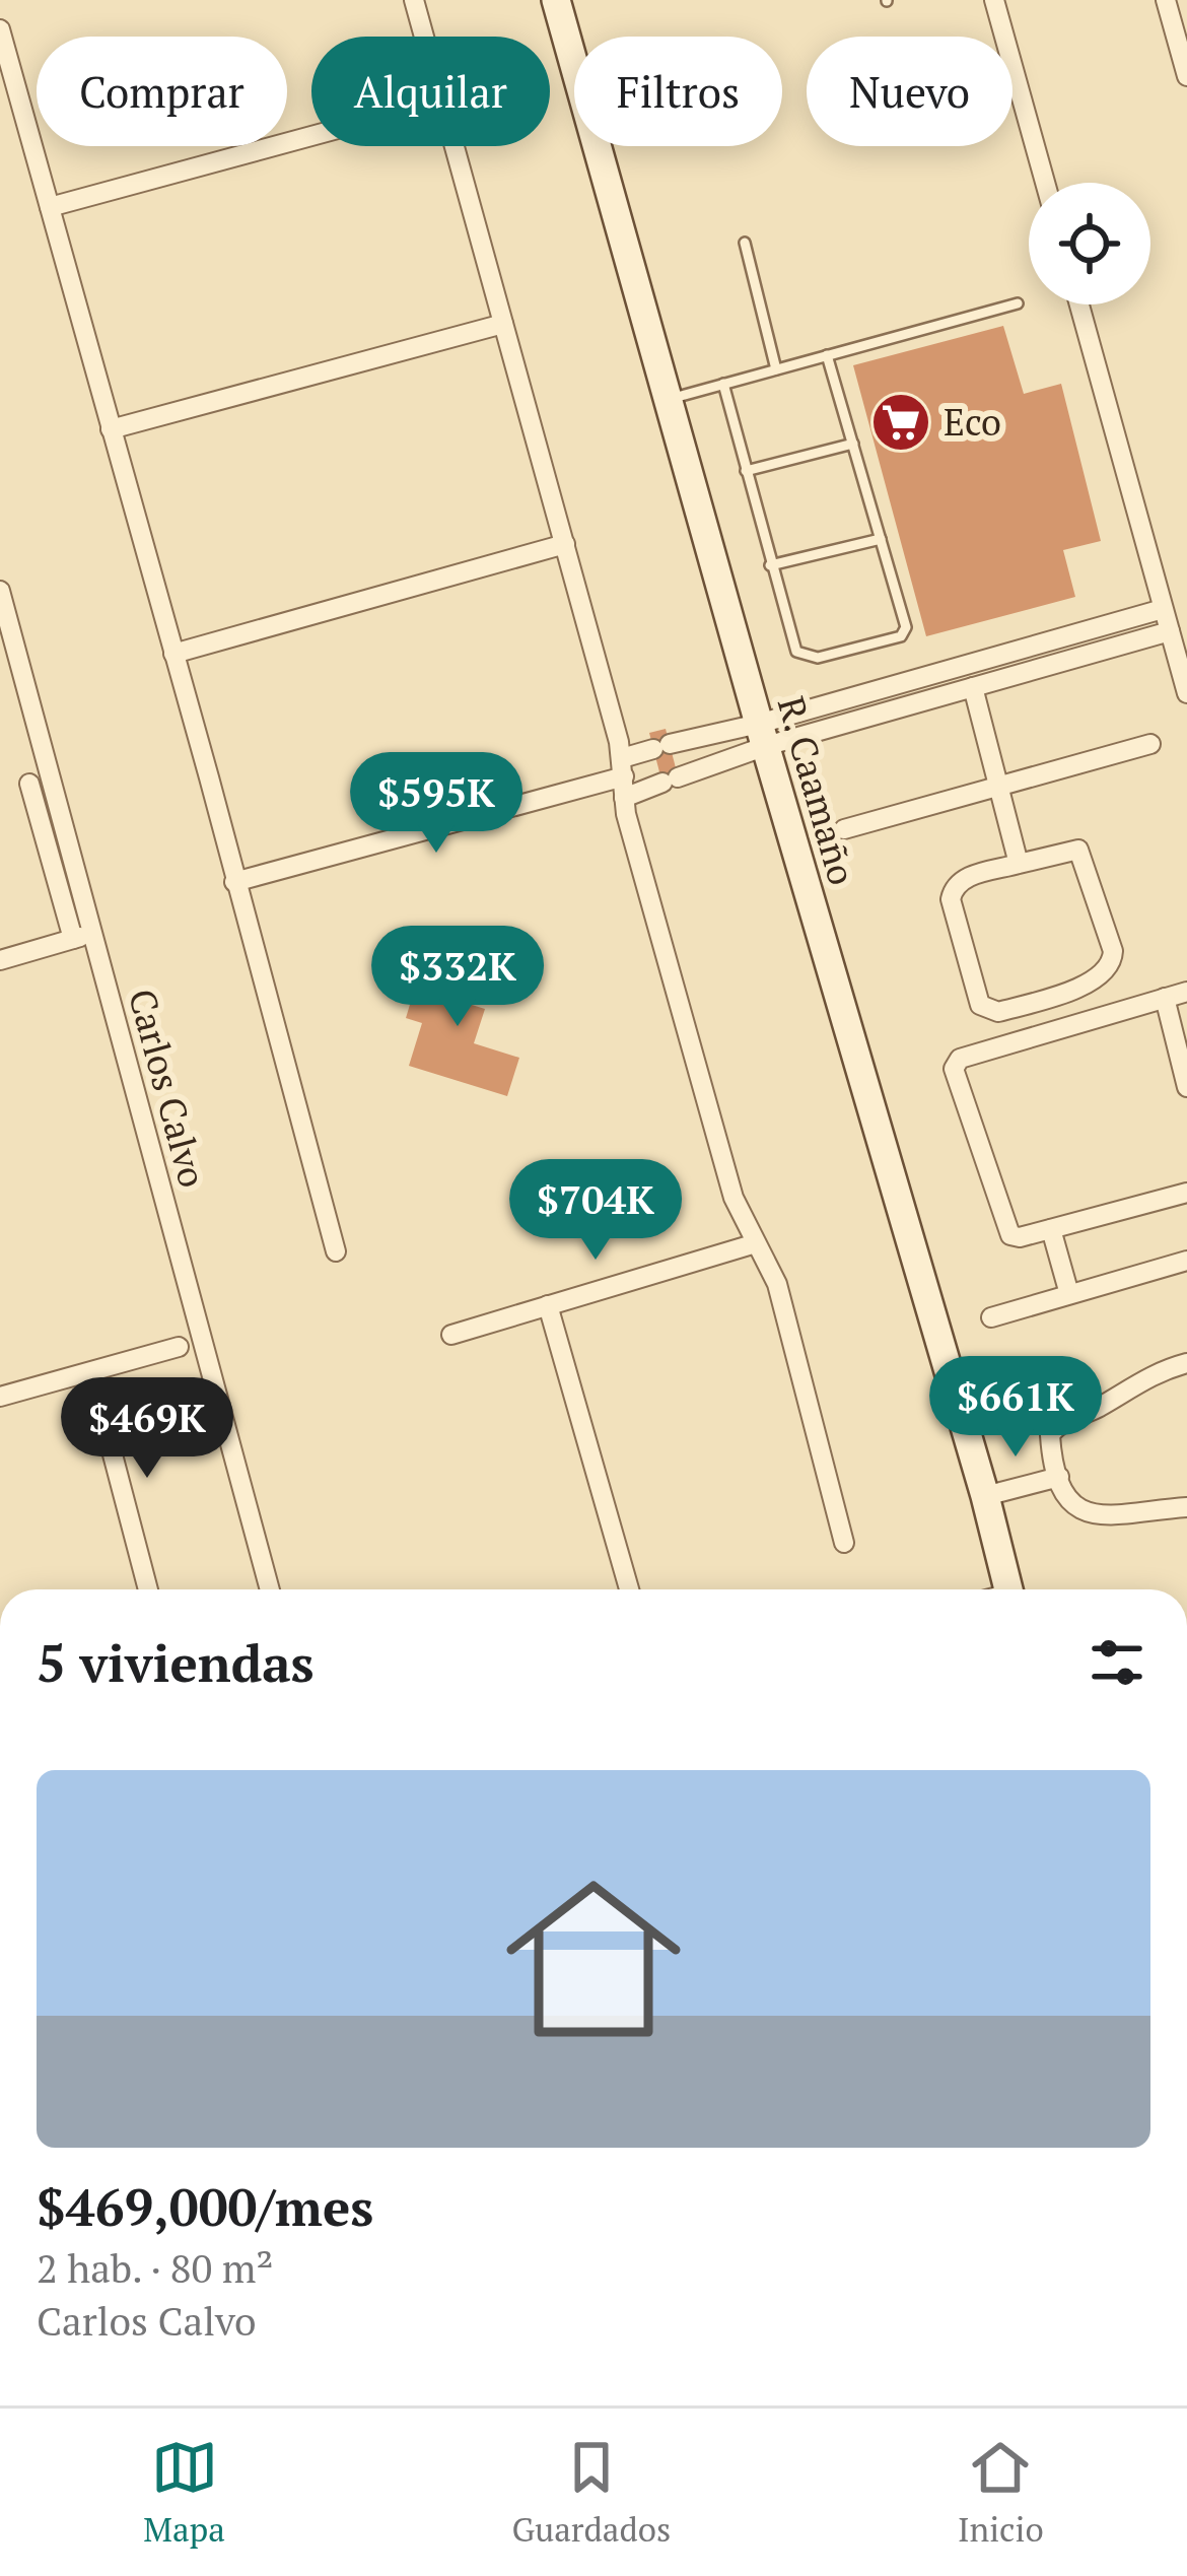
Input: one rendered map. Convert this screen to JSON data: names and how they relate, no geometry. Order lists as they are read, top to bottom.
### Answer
{
  "streets": {
    "street": ["R. Caamaño", "Carlos Calvo"]
  },
  "places": {
    "supermarket": ["Eco"]
  },
  "page": {
    "chip": [
      "Comprar",
      "Alquilar",
      "Filtros",
      "Nuevo"
    ],
    "price": [
      "$595K",
      "$332K",
      "$704K",
      "$661K",
      "$469K"
    ],
    "heading": "5 viviendas",
    "list": [
      {
        "name": "$469,000/mes",
        "note": "2 hab. · 80 m² · Carlos Calvo"
      }
    ],
    "tabs": ["Mapa", "Guardados", "Inicio"]
  }
}
